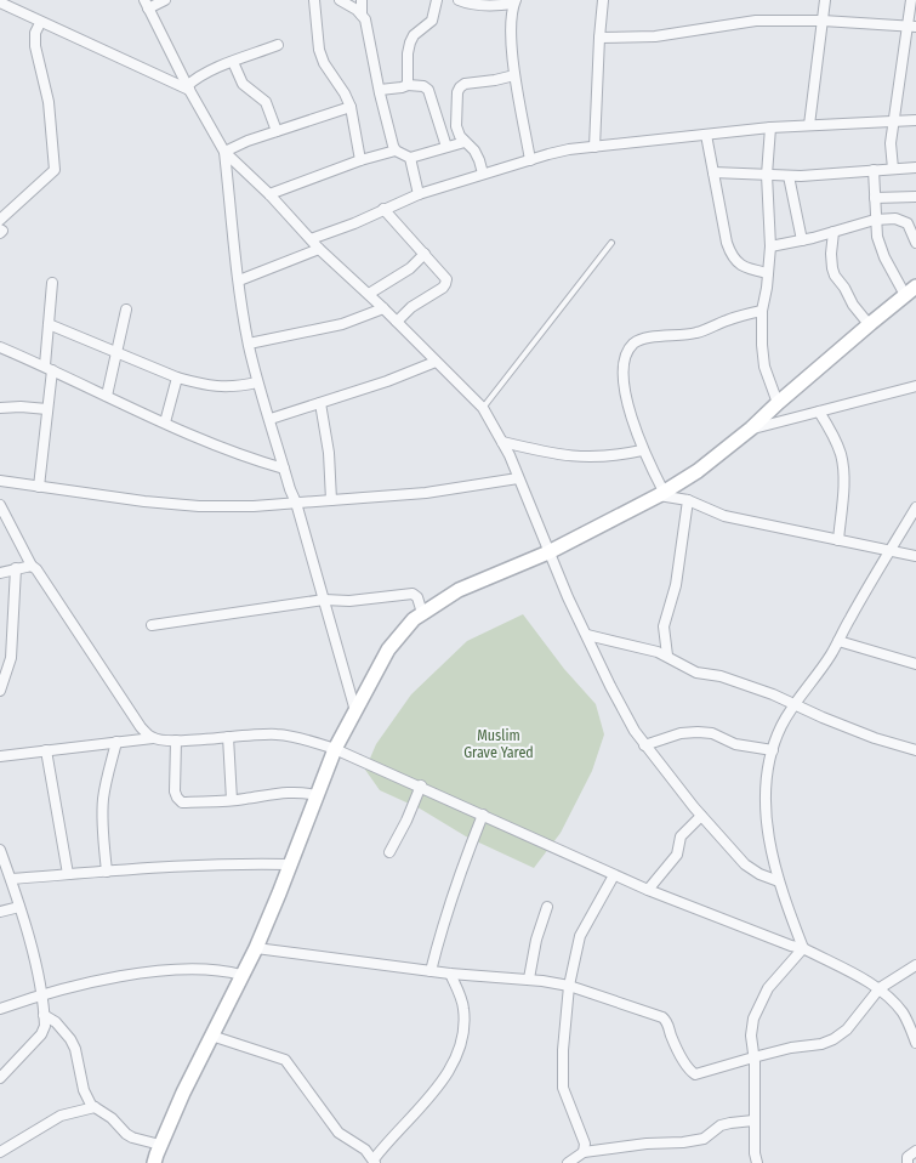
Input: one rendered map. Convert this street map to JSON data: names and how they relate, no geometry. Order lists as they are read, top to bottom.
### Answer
{
  "parks": ["Muslim Grave Yared"]
}
